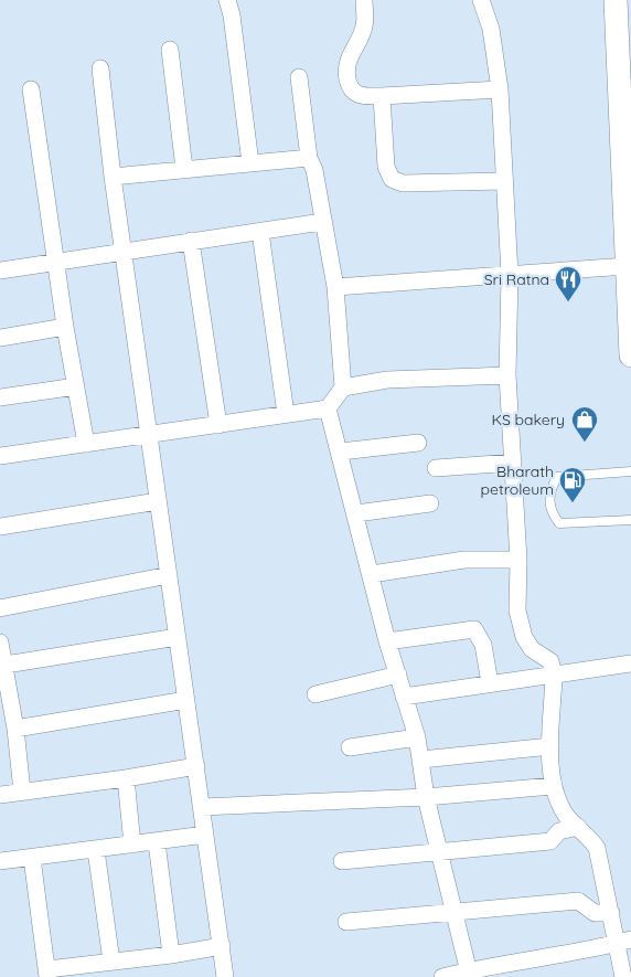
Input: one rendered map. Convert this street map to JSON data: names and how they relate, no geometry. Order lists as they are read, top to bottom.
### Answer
{
  "places": {
    "restaurant": ["Sri Ratna"],
    "shop": ["KS bakery"],
    "fuel station": ["Bharath petroleum"]
  }
}
